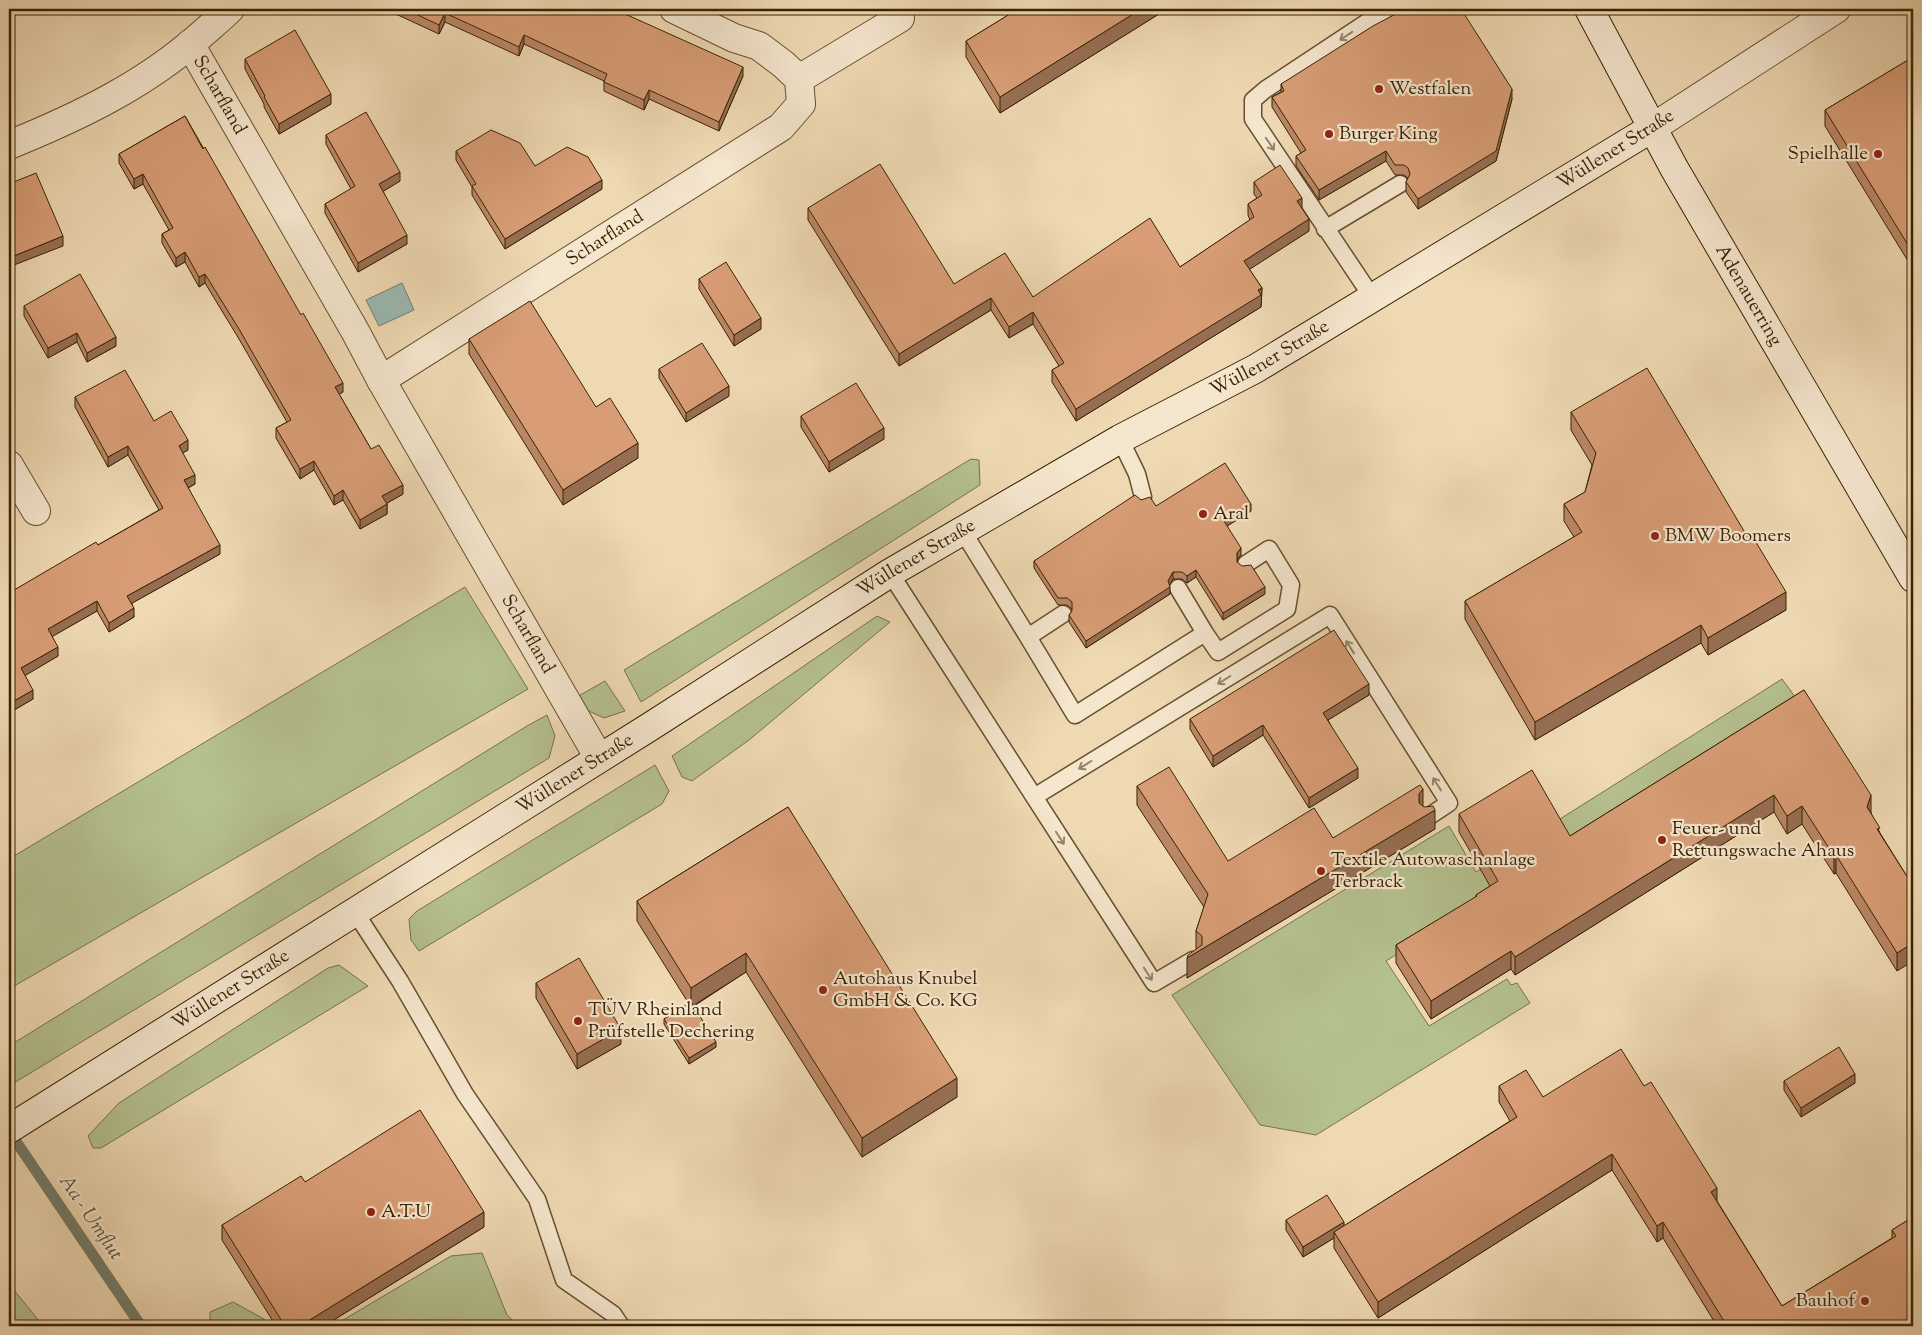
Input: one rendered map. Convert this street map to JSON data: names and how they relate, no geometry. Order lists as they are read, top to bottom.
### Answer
{
  "streets": {
    "main road": ["Scharfland", "Wüllener Straße", "Adenauerring"]
  },
  "crossings": [
    ["Scharfland", "Wüllener Straße"],
    ["Wüllener Straße", "Adenauerring"]
  ],
  "water": ["Aa - Umflut"],
  "places": [
    "Westfalen",
    "Burger King",
    "Spielhalle",
    "Aral",
    "BMW Boomers",
    "Feuer- und Rettungswache Ahaus",
    "Textile Autowaschanlage Terbrack",
    "Autohaus Knubel GmbH & Co. KG",
    "TÜV Rheinland Prüfstelle Dechering",
    "A.T.U",
    "Bauhof"
  ]
}
